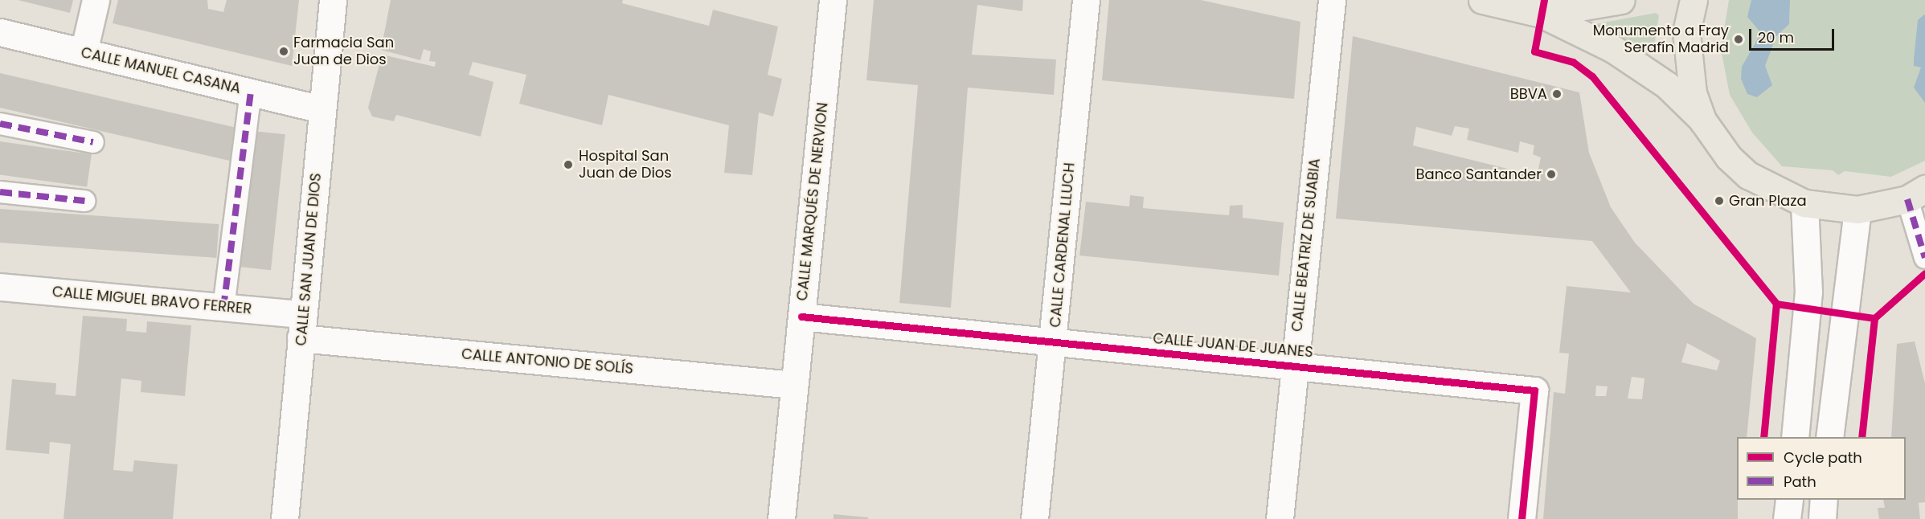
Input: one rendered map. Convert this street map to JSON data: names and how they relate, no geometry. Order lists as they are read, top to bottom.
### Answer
{
  "streets": {
    "street": [
      "CALLE MANUEL CASANA",
      "CALLE MARQUÉS DE NERVION",
      "CALLE CARDENAL LLUCH",
      "CALLE BEATRIZ DE SUABIA",
      "CALLE SAN JUAN DE DIOS",
      "CALLE MIGUEL BRAVO FERRER",
      "CALLE JUAN DE JUANES",
      "CALLE ANTONIO DE SOLÍS"
    ]
  },
  "crossings": [
    ["CALLE MANUEL CASANA", "CALLE SAN JUAN DE DIOS"],
    ["CALLE MARQUÉS DE NERVION", "CALLE JUAN DE JUANES"],
    ["CALLE MARQUÉS DE NERVION", "CALLE ANTONIO DE SOLÍS"],
    ["CALLE CARDENAL LLUCH", "CALLE JUAN DE JUANES"],
    ["CALLE BEATRIZ DE SUABIA", "CALLE JUAN DE JUANES"],
    ["CALLE SAN JUAN DE DIOS", "CALLE MIGUEL BRAVO FERRER"],
    ["CALLE SAN JUAN DE DIOS", "CALLE ANTONIO DE SOLÍS"],
    ["CALLE MIGUEL BRAVO FERRER", "CALLE ANTONIO DE SOLÍS"]
  ],
  "places": [
    "Monumento a Fray Serafín Madrid",
    "Farmacia San Juan de Dios",
    "BBVA",
    "Hospital San Juan de Dios",
    "Banco Santander",
    "Gran Plaza"
  ],
  "legend": ["Cycle path", "Path"],
  "scale_bar": "20 m"
}
